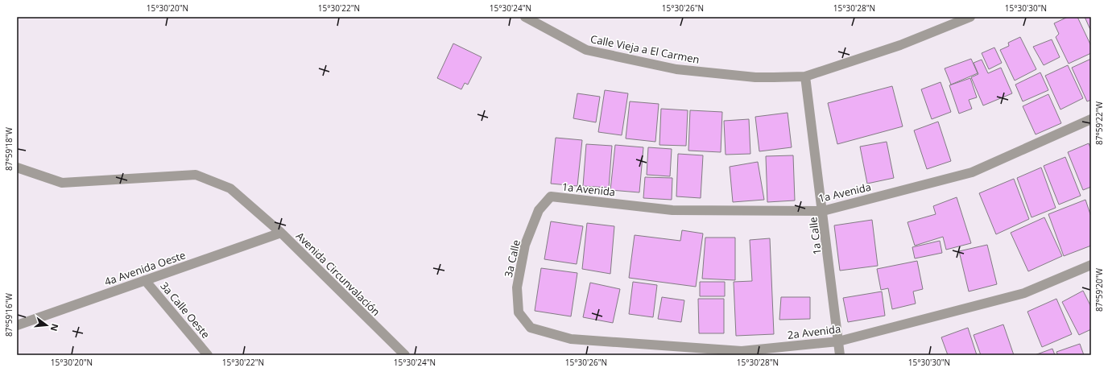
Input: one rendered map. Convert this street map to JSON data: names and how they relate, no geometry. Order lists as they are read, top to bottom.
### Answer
{
  "streets": {
    "street": [
      "Calle Vieja a El Carmen",
      "1a Avenida",
      "1a Calle",
      "3a Calle",
      "4a Avenida Oeste",
      "Avenida Circunvalación",
      "3a Calle Oeste",
      "2a Avenida"
    ]
  },
  "crossings": [
    ["Calle Vieja a El Carmen", "1a Calle"],
    ["1a Avenida", "1a Calle"],
    ["1a Avenida", "3a Calle"],
    ["1a Calle", "2a Avenida"],
    ["3a Calle", "2a Avenida"],
    ["4a Avenida Oeste", "Avenida Circunvalación"],
    ["4a Avenida Oeste", "3a Calle Oeste"]
  ],
  "north": "right",
  "coordinates": [
    "15°30'20\"N",
    "15°30'22\"N",
    "15°30'24\"N",
    "15°30'26\"N",
    "15°30'28\"N",
    "15°30'30\"N",
    "87°59'22\"W",
    "87°59'18\"W",
    "87°59'20\"W",
    "87°59'16\"W"
  ]
}
